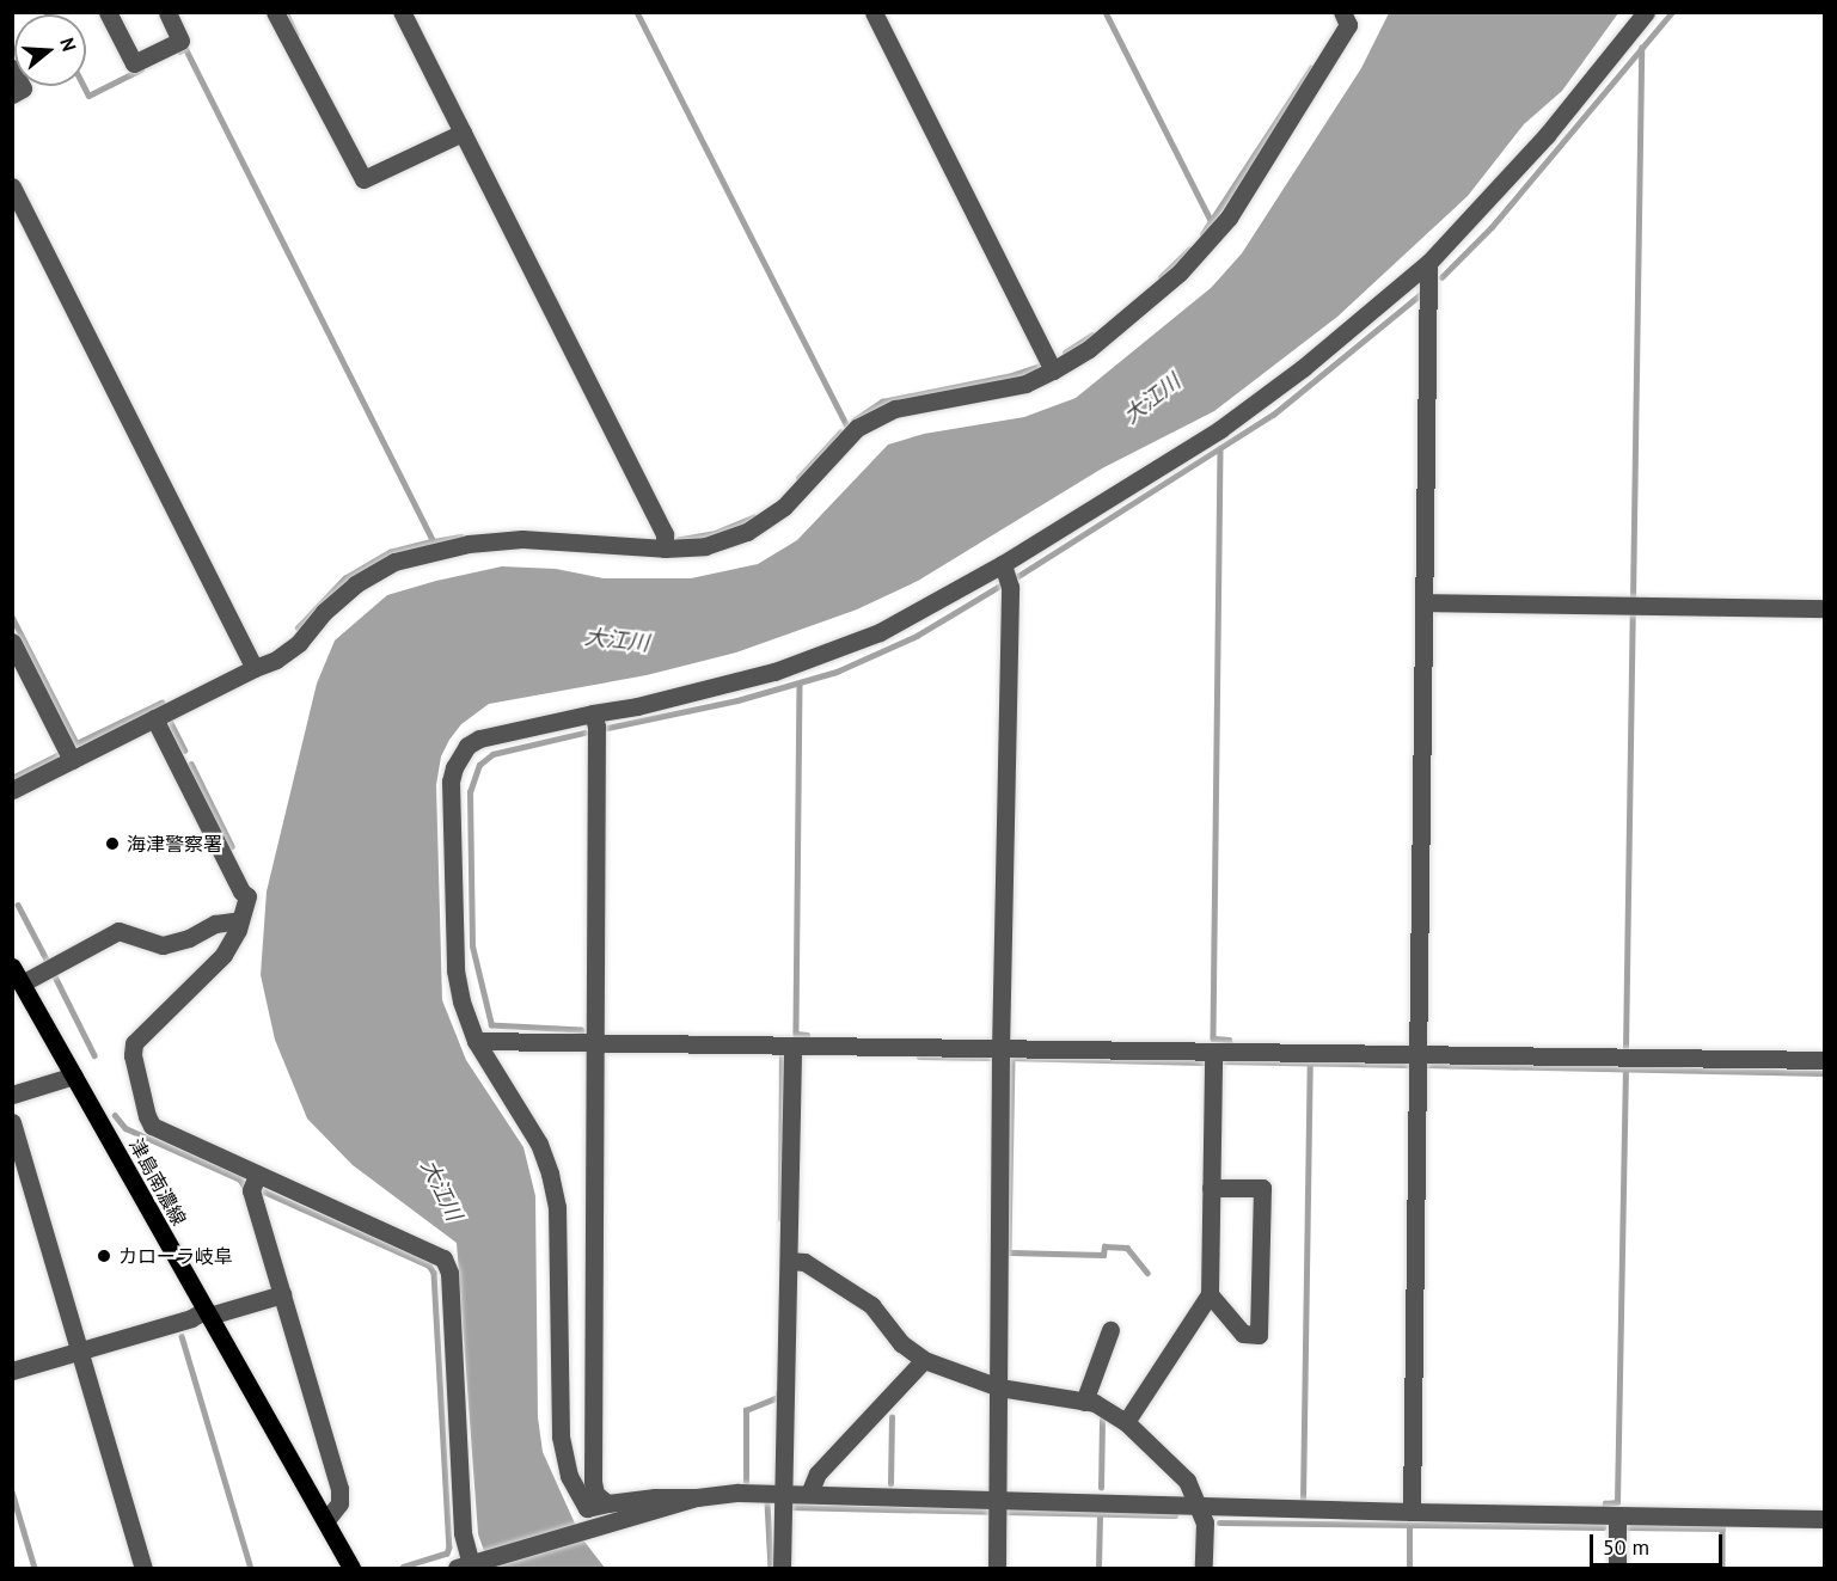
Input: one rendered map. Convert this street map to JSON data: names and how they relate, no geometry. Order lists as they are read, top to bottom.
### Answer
{
  "streets": {
    "main road": ["津島南濃線"]
  },
  "water": ["大江川"],
  "places": ["海津警察署", "カローラ岐阜"],
  "scale_bar": "50 m",
  "north": "right"
}
